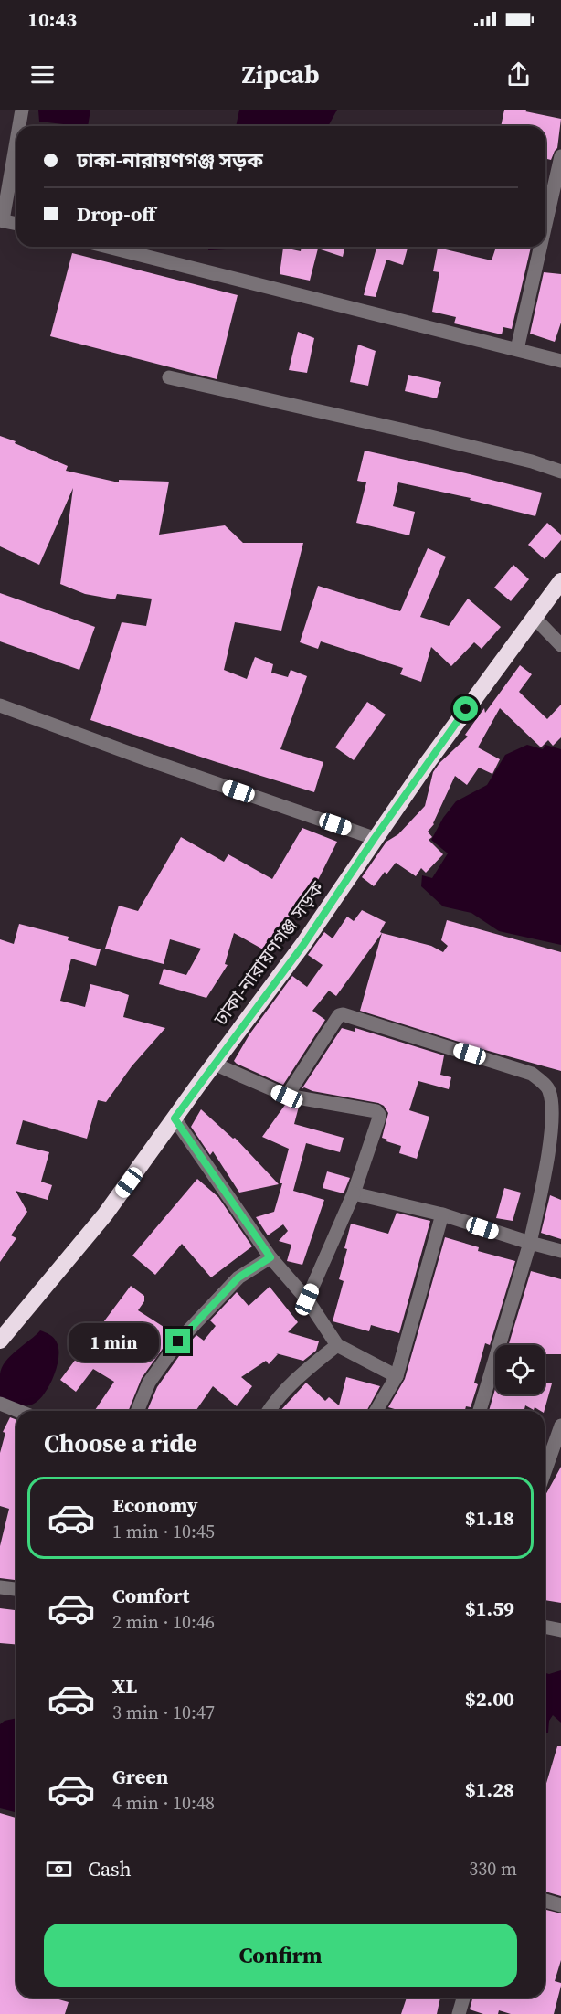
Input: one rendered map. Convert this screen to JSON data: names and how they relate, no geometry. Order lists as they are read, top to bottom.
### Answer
{
  "streets": {
    "highway": ["ঢাকা-নারায়ণগঞ্জ সড়ক"]
  },
  "page": {
    "status": "10:43",
    "header": "Zipcab",
    "banner": ["ঢাকা-নারায়ণগঞ্জ সড়ক", "Drop-off"],
    "bubble": "1 min",
    "heading": "Choose a ride",
    "list": [
      {
        "name": "Economy",
        "note": "1 min · 10:45",
        "value": "$1.18"
      },
      {
        "name": "Comfort",
        "note": "2 min · 10:46",
        "value": "$1.59"
      },
      {
        "name": "XL",
        "note": "3 min · 10:47",
        "value": "$2.00"
      },
      {
        "name": "Green",
        "note": "4 min · 10:48",
        "value": "$1.28"
      }
    ],
    "pay": ["Cash", "330 m"],
    "buttons": "Confirm"
  }
}
